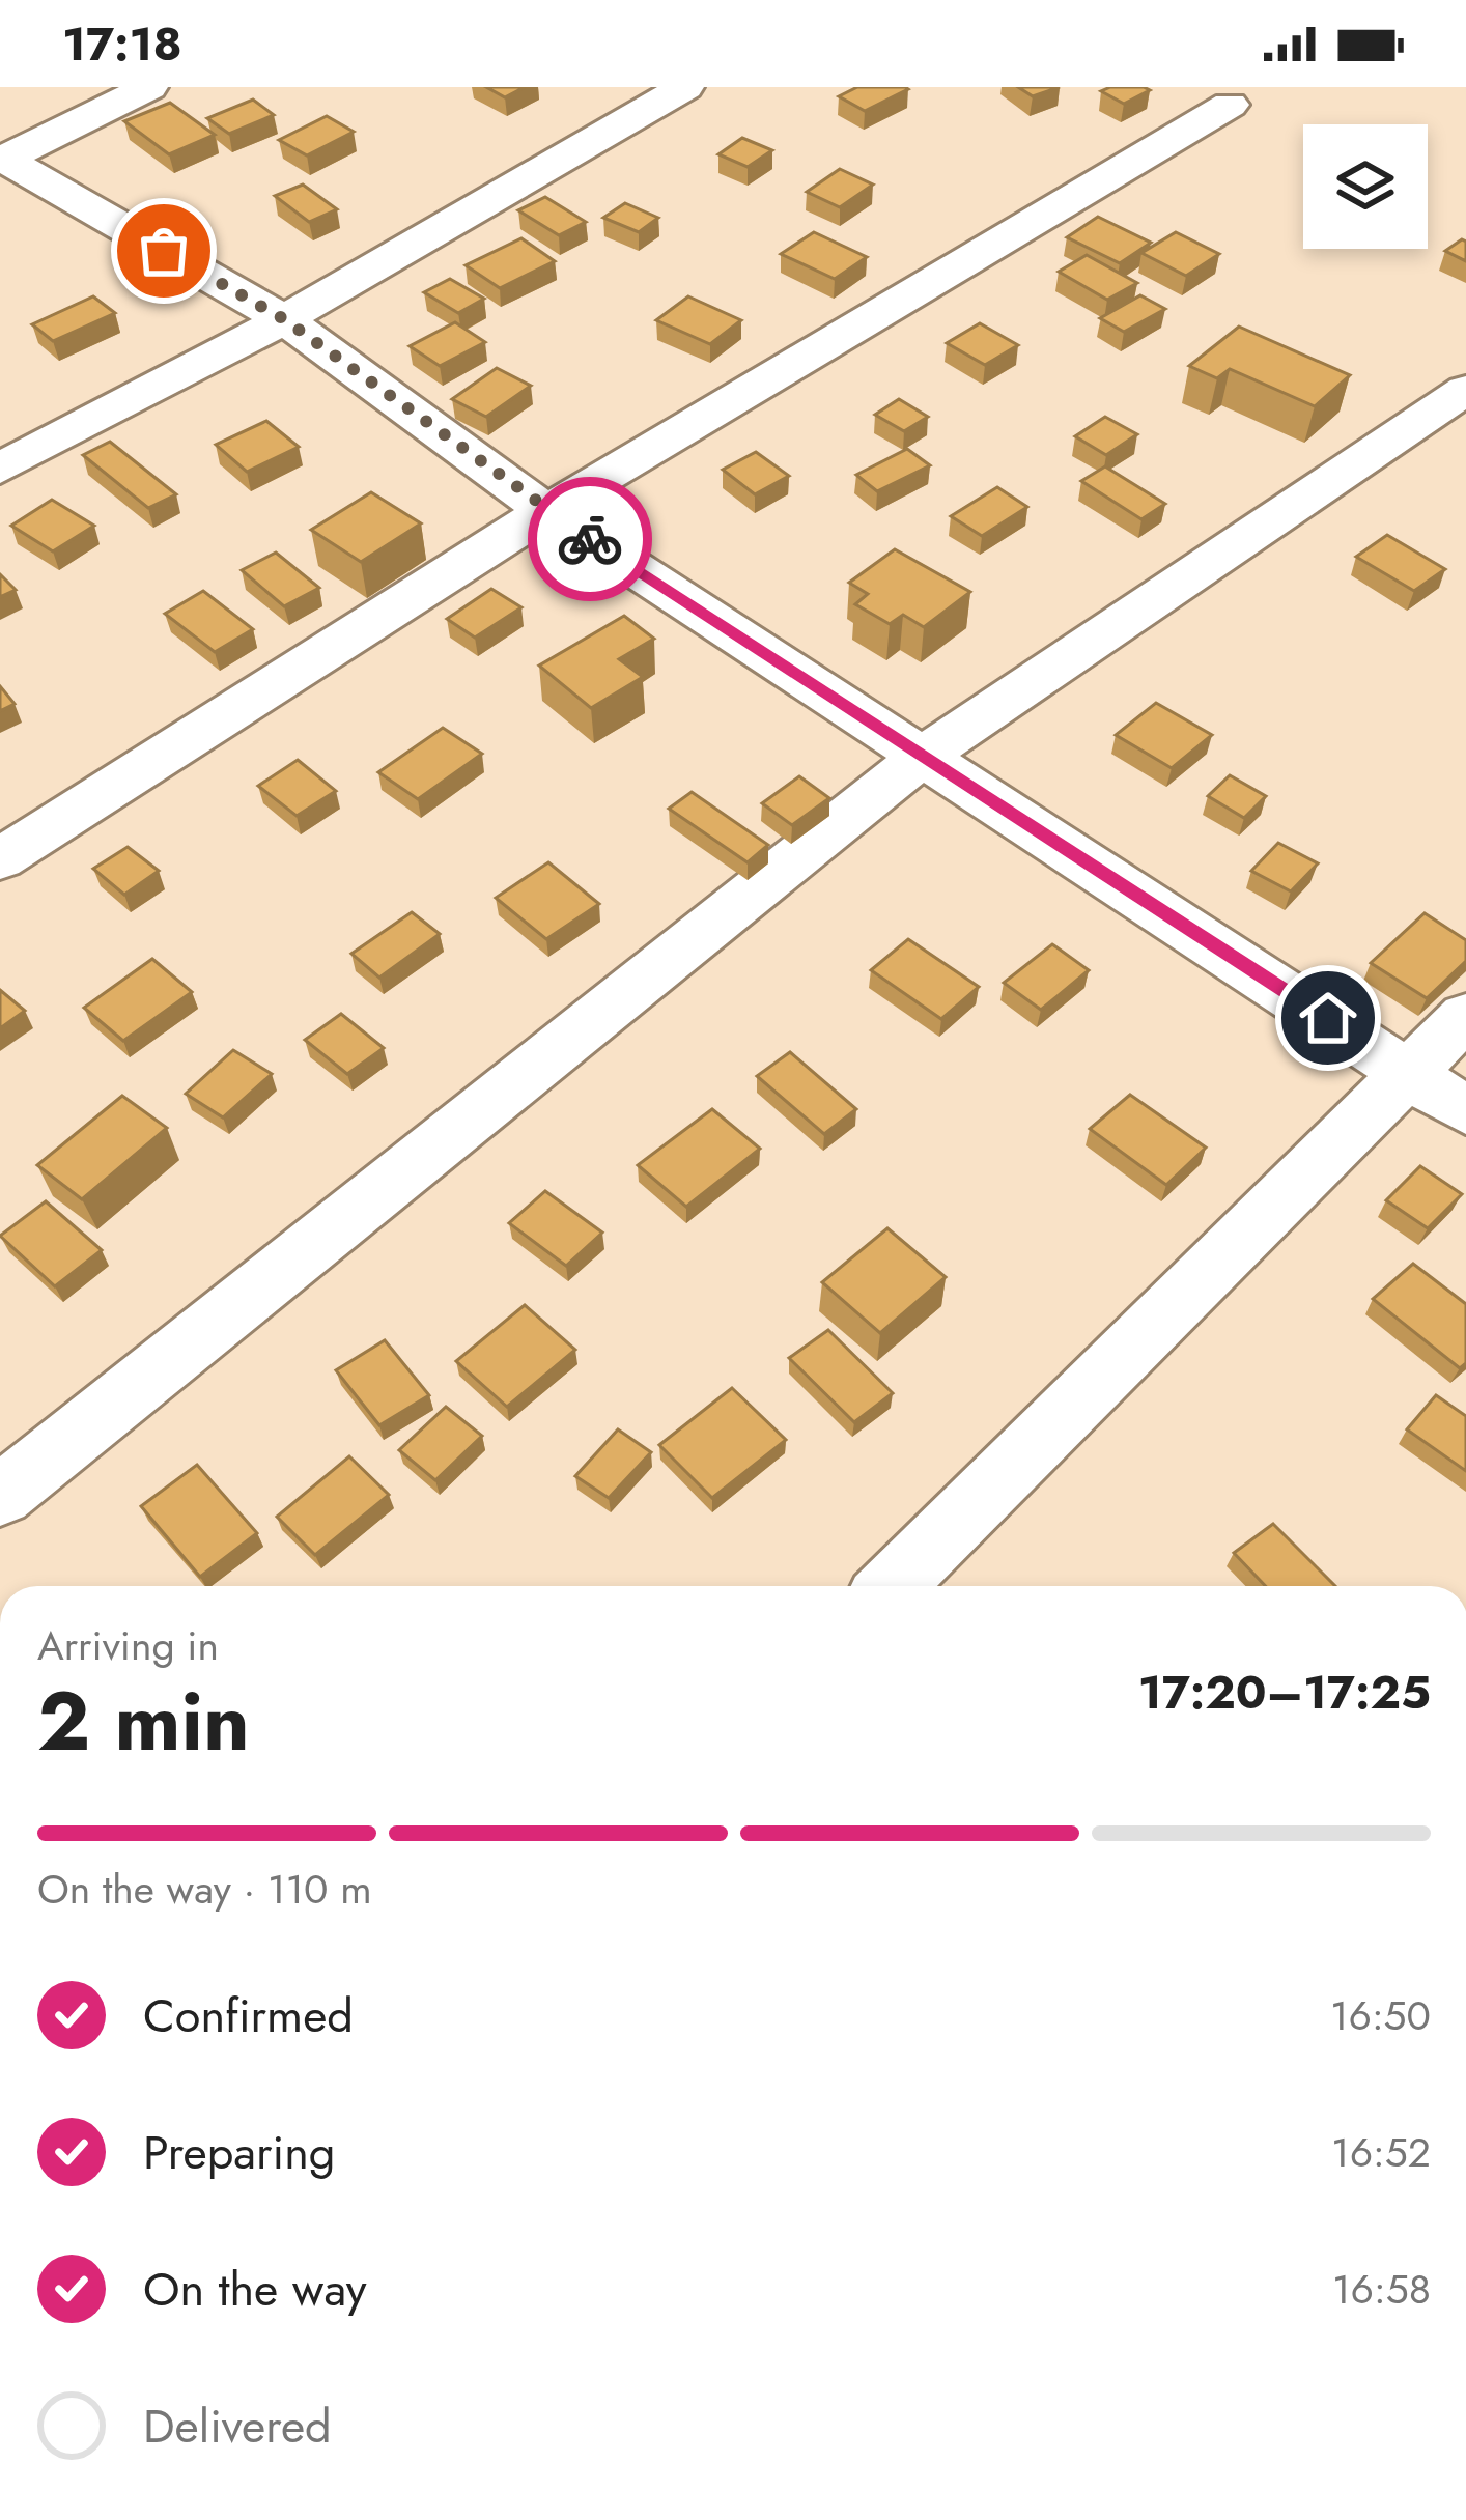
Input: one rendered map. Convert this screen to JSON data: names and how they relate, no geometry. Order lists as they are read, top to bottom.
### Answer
{
  "page": {
    "status": "17:18",
    "heading": ["2 min", "Arriving in", "17:20–17:25"],
    "bar": "On the way · 110 m",
    "list": [
      ["Confirmed", "16:50"],
      ["Preparing", "16:52"],
      ["On the way", "16:58"],
      "Delivered"
    ]
  }
}
